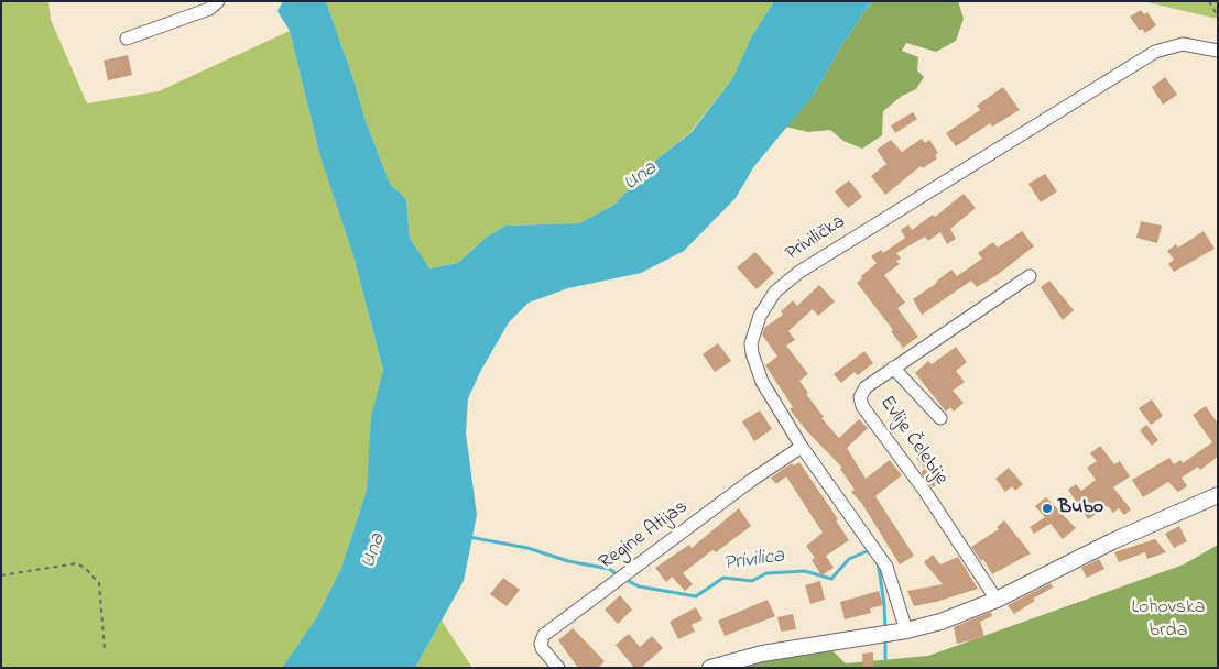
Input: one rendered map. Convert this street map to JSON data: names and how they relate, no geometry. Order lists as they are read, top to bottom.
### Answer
{
  "streets": {
    "street": ["Privilička", "Evlije Čelebije", "Regine Atijas"]
  },
  "crossings": [
    ["Privilička", "Regine Atijas"]
  ],
  "water": ["Una", "Privilica"],
  "parks": ["Lohovska brda"],
  "places": ["Bubo"]
}
